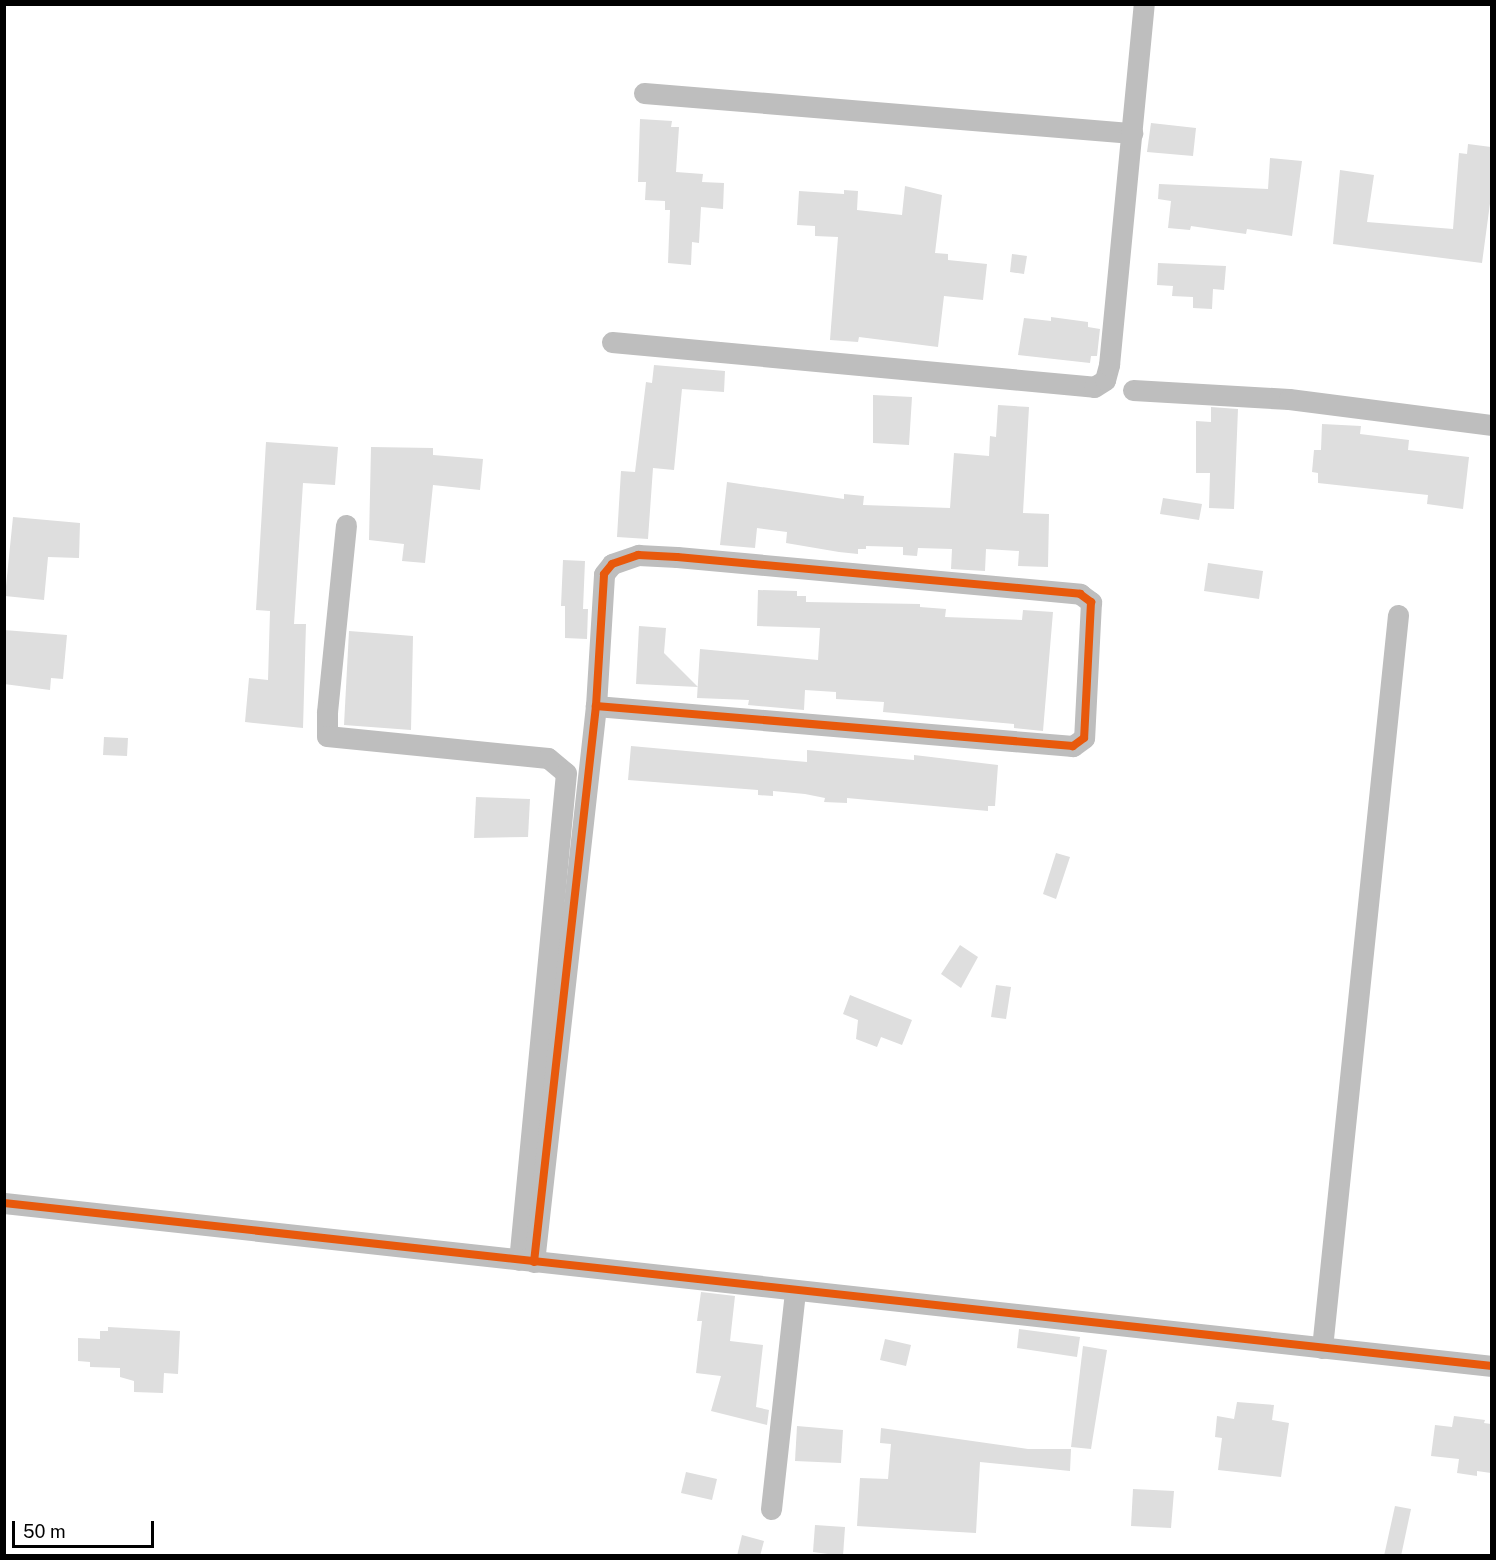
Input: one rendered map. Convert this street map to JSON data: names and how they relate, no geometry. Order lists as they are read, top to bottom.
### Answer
{
  "scale_bar": "50 m"
}
